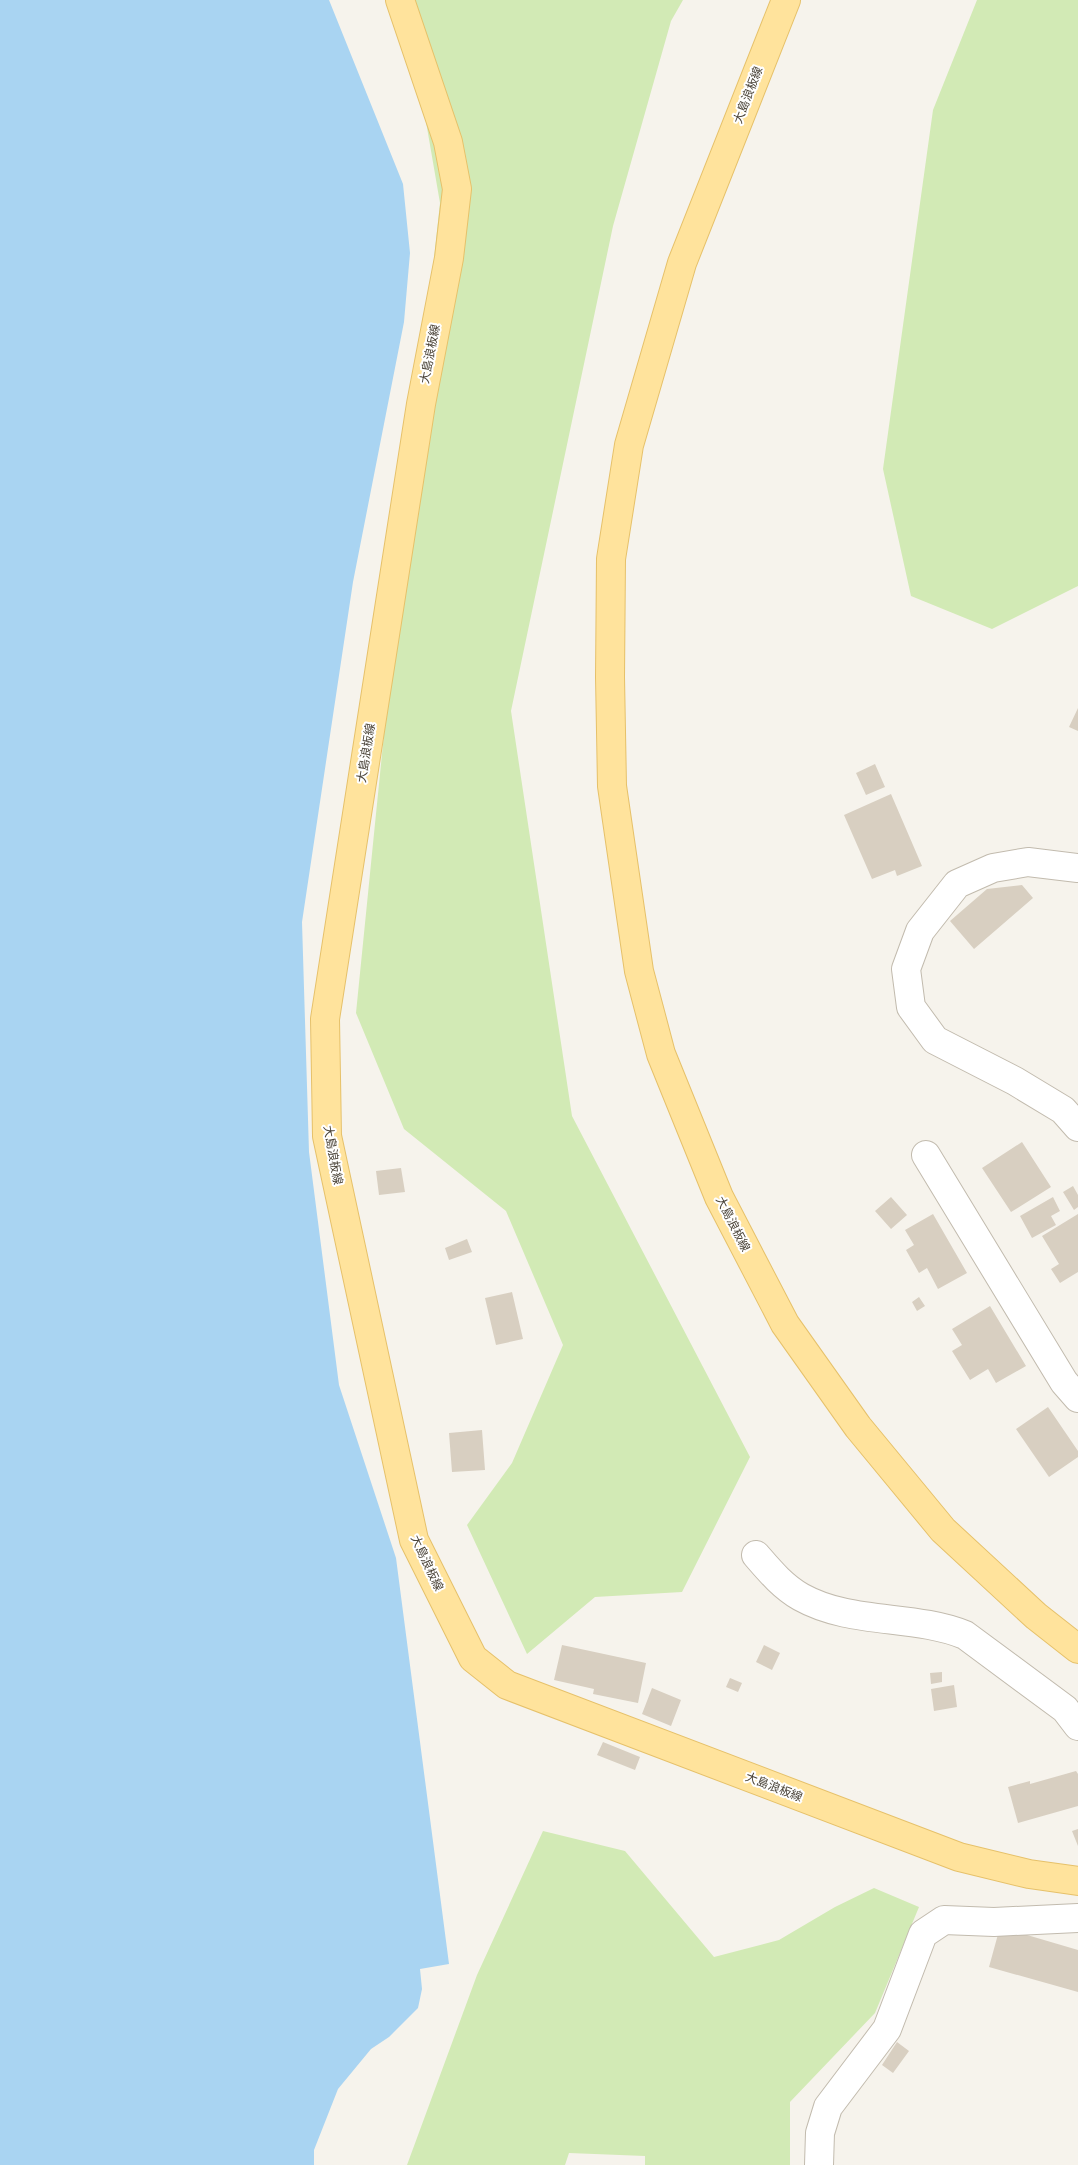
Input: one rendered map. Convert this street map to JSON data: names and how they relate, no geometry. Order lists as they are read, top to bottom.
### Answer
{
  "streets": {
    "main road": ["大島浪板線"]
  }
}
